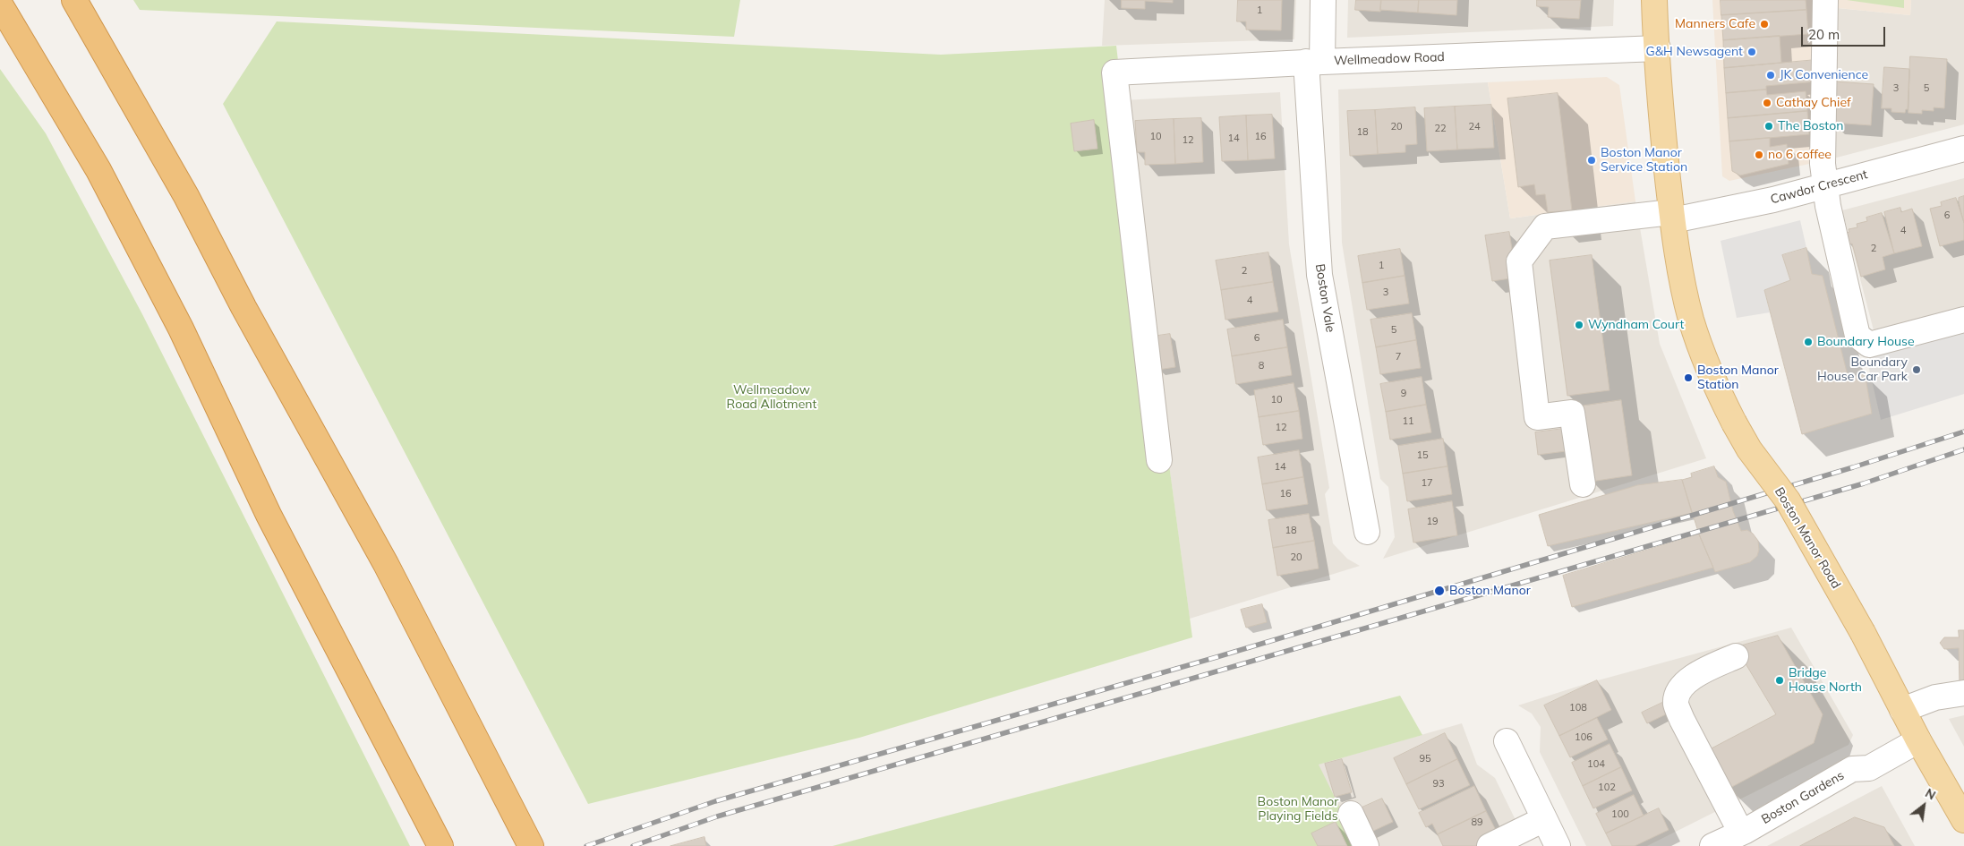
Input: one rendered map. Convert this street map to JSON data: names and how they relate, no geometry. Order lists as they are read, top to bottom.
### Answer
{
  "streets": {
    "main road": ["Boston Manor Road"],
    "street": [
      "Wellmeadow Road",
      "Cawdor Crescent",
      "Boston Vale",
      "Boston Gardens"
    ]
  },
  "crossings": [
    ["Wellmeadow Road", "Boston Vale"],
    ["Wellmeadow Road", "Boston Manor Road"],
    ["Cawdor Crescent", "Boston Manor Road"],
    ["Boston Manor Road", "Boston Gardens"]
  ],
  "parks": ["Wellmeadow Road Allotment", "Boston Manor Playing Fields"],
  "places": [
    "Manners Cafe",
    "G&H Newsagent",
    "JK Convenience",
    "Cathay Chief",
    "The Boston",
    "no 6 coffee",
    "Boston Manor Service Station",
    "Wyndham Court",
    "Boundary House",
    "Boundary House Car Park",
    "Boston Manor Station",
    "Boston Manor",
    "Bridge House North"
  ],
  "house_numbers": [
    "1",
    "3",
    "5",
    "20",
    "24",
    "22",
    "18",
    "10",
    "16",
    "14",
    "12",
    "6",
    "4",
    "2",
    "1",
    "2",
    "3",
    "4",
    "5",
    "6",
    "7",
    "8",
    "9",
    "10",
    "11",
    "12",
    "15",
    "14",
    "17",
    "16",
    "19",
    "18",
    "20",
    "108",
    "106",
    "95",
    "104",
    "93",
    "102",
    "100",
    "89"
  ],
  "scale_bar": "20 m",
  "north": "top right"
}
